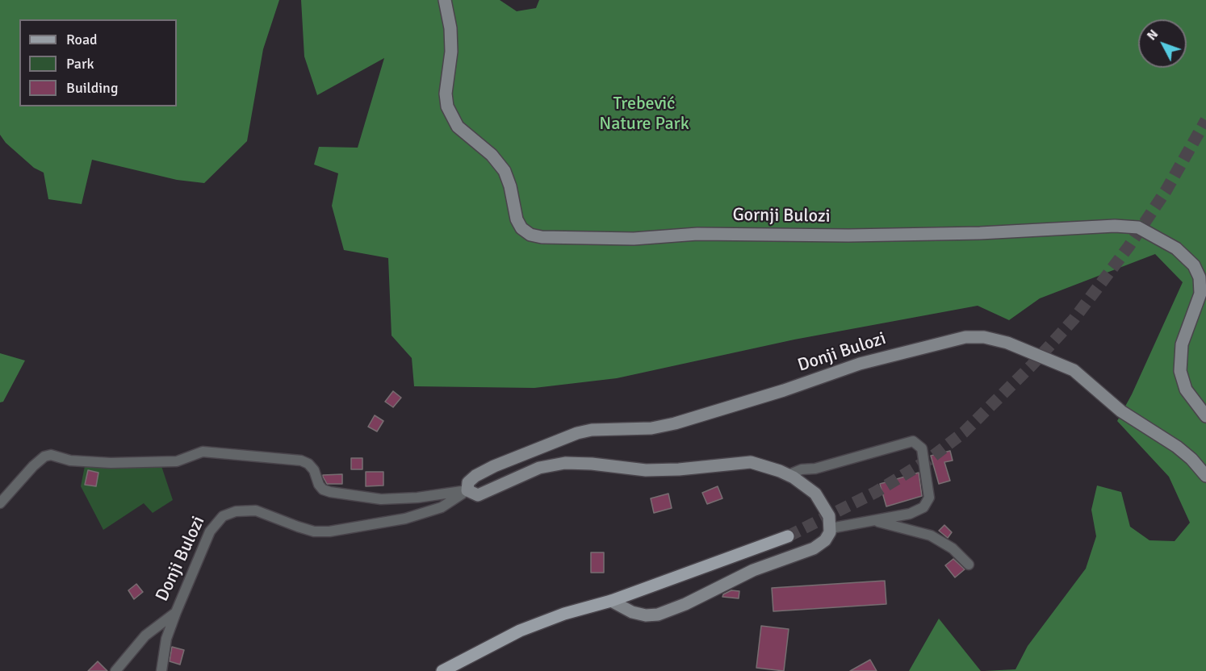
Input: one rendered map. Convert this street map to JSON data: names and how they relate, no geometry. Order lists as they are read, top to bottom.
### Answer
{
  "streets": {
    "street": ["Gornji Bulozi", "Donji Bulozi"]
  },
  "parks": ["Trebević Nature Park"],
  "legend": ["Road", "Park", "Building"],
  "north": "top left"
}
